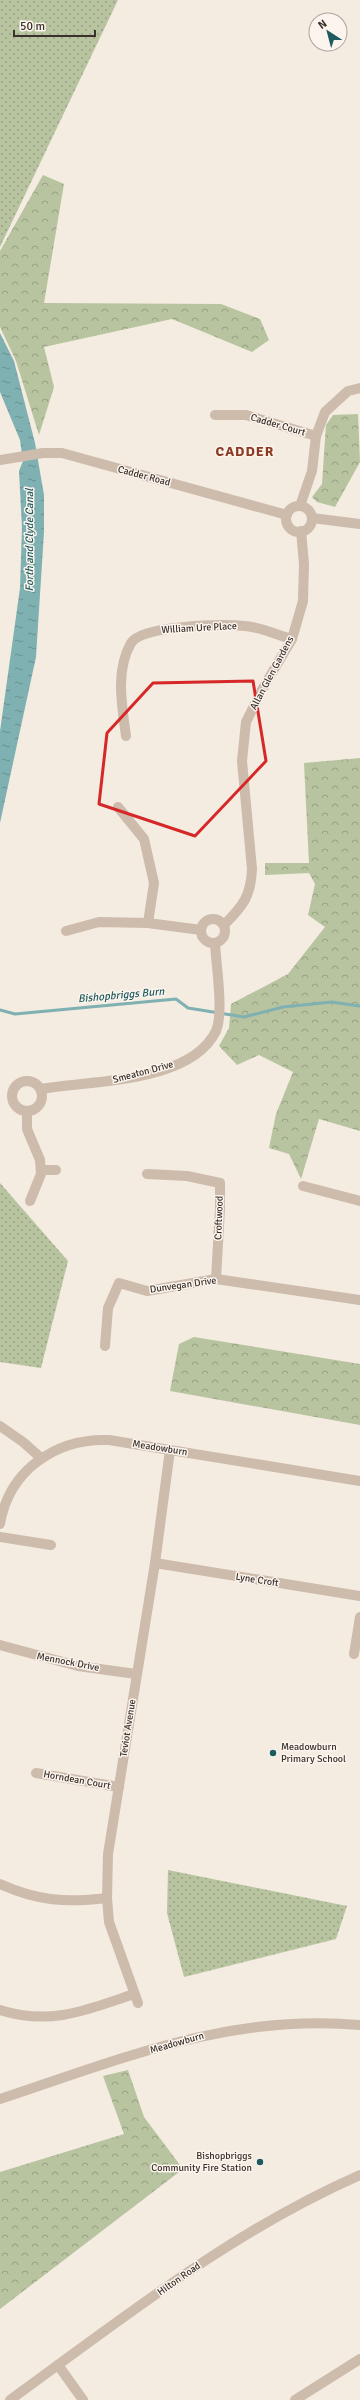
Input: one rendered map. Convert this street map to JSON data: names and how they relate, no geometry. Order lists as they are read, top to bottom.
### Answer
{
  "streets": {
    "street": [
      "Cadder Court",
      "Cadder Road",
      "William Ure Place",
      "Allan Glen Gardens",
      "Smeaton Drive",
      "Croftwood",
      "Dunvegan Drive",
      "Meadowburn",
      "Lyne Croft",
      "Mennock Drive",
      "Teviot Avenue",
      "Horndean Court",
      "Hilton Road"
    ]
  },
  "crossings": [
    ["Cadder Road", "Allan Glen Gardens"],
    ["William Ure Place", "Allan Glen Gardens"],
    ["Allan Glen Gardens", "Smeaton Drive"],
    ["Croftwood", "Dunvegan Drive"],
    ["Meadowburn", "Teviot Avenue"],
    ["Lyne Croft", "Teviot Avenue"],
    ["Mennock Drive", "Teviot Avenue"],
    ["Teviot Avenue", "Horndean Court"]
  ],
  "districts": ["CADDER"],
  "water": ["Forth and Clyde Canal", "Bishopbriggs Burn"],
  "places": ["Meadowburn Primary School", "Bishopbriggs Community Fire Station"],
  "scale_bar": "50 m",
  "north": "top left"
}
